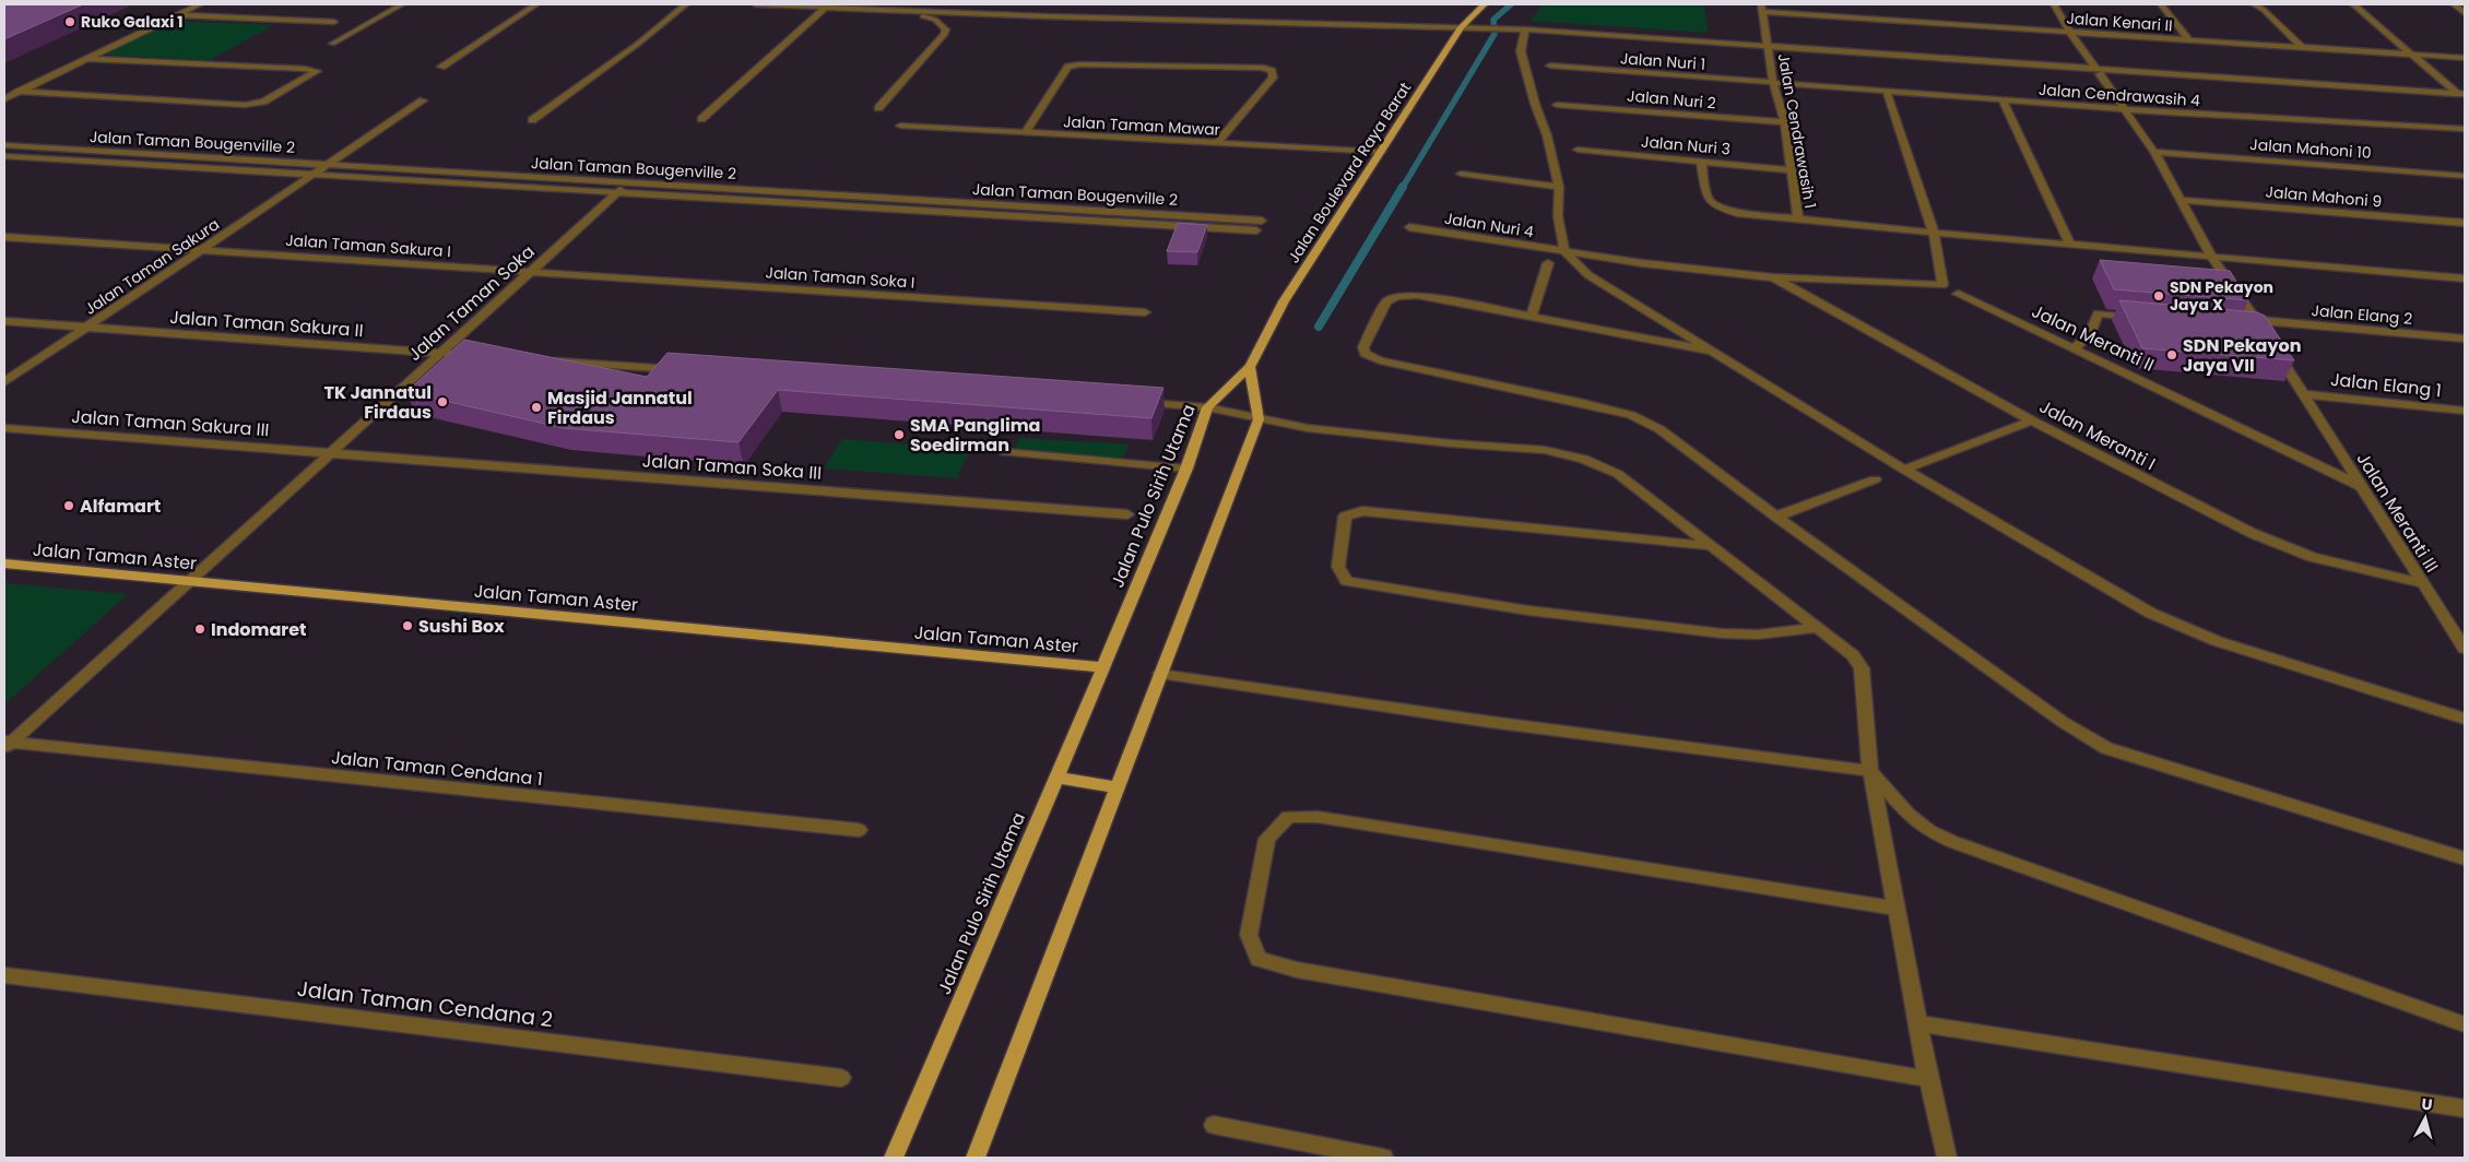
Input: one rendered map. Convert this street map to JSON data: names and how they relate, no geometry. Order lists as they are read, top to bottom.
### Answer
{
  "streets": {
    "main road": ["Jalan Boulevard Raya Barat", "Jalan Pulo Sirih Utama", "Jalan Taman Aster"],
    "street": [
      "Jalan Kenari II",
      "Jalan Nuri 1",
      "Jalan Cendrawasih 4",
      "Jalan Nuri 2",
      "Jalan Taman Mawar",
      "Jalan Cendrawasih 1",
      "Jalan Taman Bougenville 2",
      "Jalan Nuri 3",
      "Jalan Mahoni 10",
      "Jalan Mahoni 9",
      "Jalan Nuri 4",
      "Jalan Taman Sakura I",
      "Jalan Taman Sakura",
      "Jalan Taman Soka I",
      "Jalan Taman Soka",
      "Jalan Elang 2",
      "Jalan Taman Sakura II",
      "Jalan Meranti II",
      "Jalan Elang 1",
      "Jalan Taman Sakura III",
      "Jalan Meranti I",
      "Jalan Taman Soka III",
      "Jalan Meranti III",
      "Jalan Taman Cendana 1",
      "Jalan Taman Cendana 2"
    ]
  },
  "crossings": [
    ["Jalan Kenari II", "Jalan Cendrawasih 1"],
    ["Jalan Kenari II", "Jalan Meranti III"],
    ["Jalan Nuri 1", "Jalan Cendrawasih 4"],
    ["Jalan Nuri 1", "Jalan Cendrawasih 1"],
    ["Jalan Cendrawasih 4", "Jalan Cendrawasih 1"],
    ["Jalan Cendrawasih 4", "Jalan Meranti III"],
    ["Jalan Nuri 2", "Jalan Cendrawasih 1"],
    ["Jalan Taman Mawar", "Jalan Boulevard Raya Barat"],
    ["Jalan Cendrawasih 1", "Jalan Nuri 3"],
    ["Jalan Taman Bougenville 2", "Jalan Taman Sakura"],
    ["Jalan Taman Bougenville 2", "Jalan Taman Soka"],
    ["Jalan Mahoni 10", "Jalan Meranti III"],
    ["Jalan Boulevard Raya Barat", "Jalan Pulo Sirih Utama"],
    ["Jalan Mahoni 9", "Jalan Meranti III"],
    ["Jalan Nuri 4", "Jalan Meranti I"],
    ["Jalan Taman Sakura I", "Jalan Taman Sakura"],
    ["Jalan Taman Sakura I", "Jalan Taman Soka I"],
    ["Jalan Taman Sakura I", "Jalan Taman Soka"],
    ["Jalan Taman Sakura", "Jalan Taman Sakura II"],
    ["Jalan Taman Soka I", "Jalan Taman Soka"],
    ["Jalan Taman Soka", "Jalan Taman Sakura II"],
    ["Jalan Taman Soka", "Jalan Taman Sakura III"],
    ["Jalan Taman Soka", "Jalan Taman Soka III"],
    ["Jalan Taman Soka", "Jalan Taman Aster"],
    ["Jalan Taman Soka", "Jalan Taman Cendana 1"],
    ["Jalan Elang 2", "Jalan Meranti III"],
    ["Jalan Meranti II", "Jalan Meranti III"],
    ["Jalan Elang 1", "Jalan Meranti III"],
    ["Jalan Taman Sakura III", "Jalan Taman Soka III"],
    ["Jalan Meranti I", "Jalan Meranti III"],
    ["Jalan Pulo Sirih Utama", "Jalan Taman Aster"]
  ],
  "places": [
    "Ruko Galaxi 1",
    "SDN Pekayon Jaya X",
    "SDN Pekayon Jaya VII",
    "TK Jannatul Firdaus",
    "Masjid Jannatul Firdaus",
    "SMA Panglima Soedirman",
    "Alfamart",
    "Sushi Box",
    "Indomaret"
  ],
  "north": "top"
}
